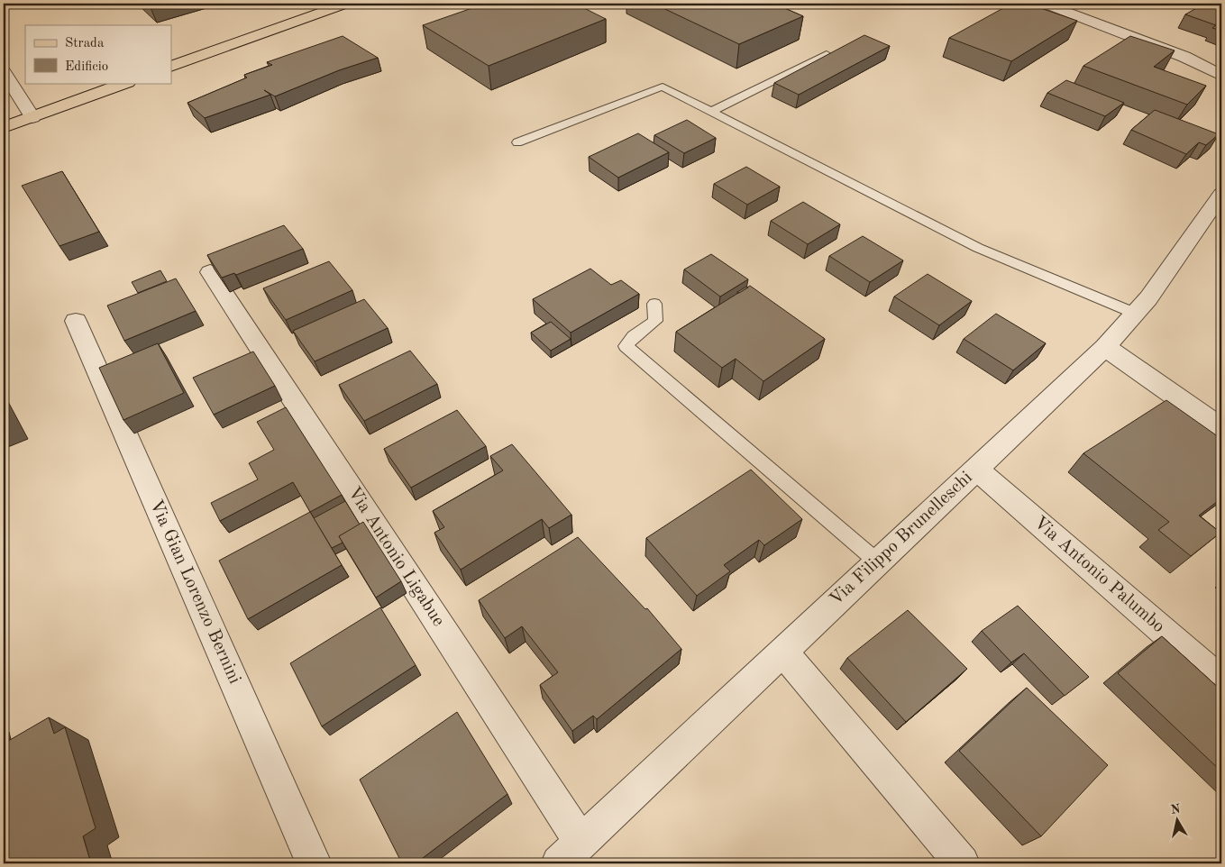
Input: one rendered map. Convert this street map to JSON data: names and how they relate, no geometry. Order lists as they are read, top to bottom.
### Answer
{
  "streets": {
    "street": [
      "Via Filippo Brunelleschi",
      "Via Antonio Ligabue",
      "Via Antonio Palumbo",
      "Via Gian Lorenzo Bernini"
    ]
  },
  "crossings": [
    ["Via Filippo Brunelleschi", "Via Antonio Ligabue"],
    ["Via Filippo Brunelleschi", "Via Antonio Palumbo"]
  ],
  "legend": ["Strada", "Edificio"],
  "north": "top"
}
